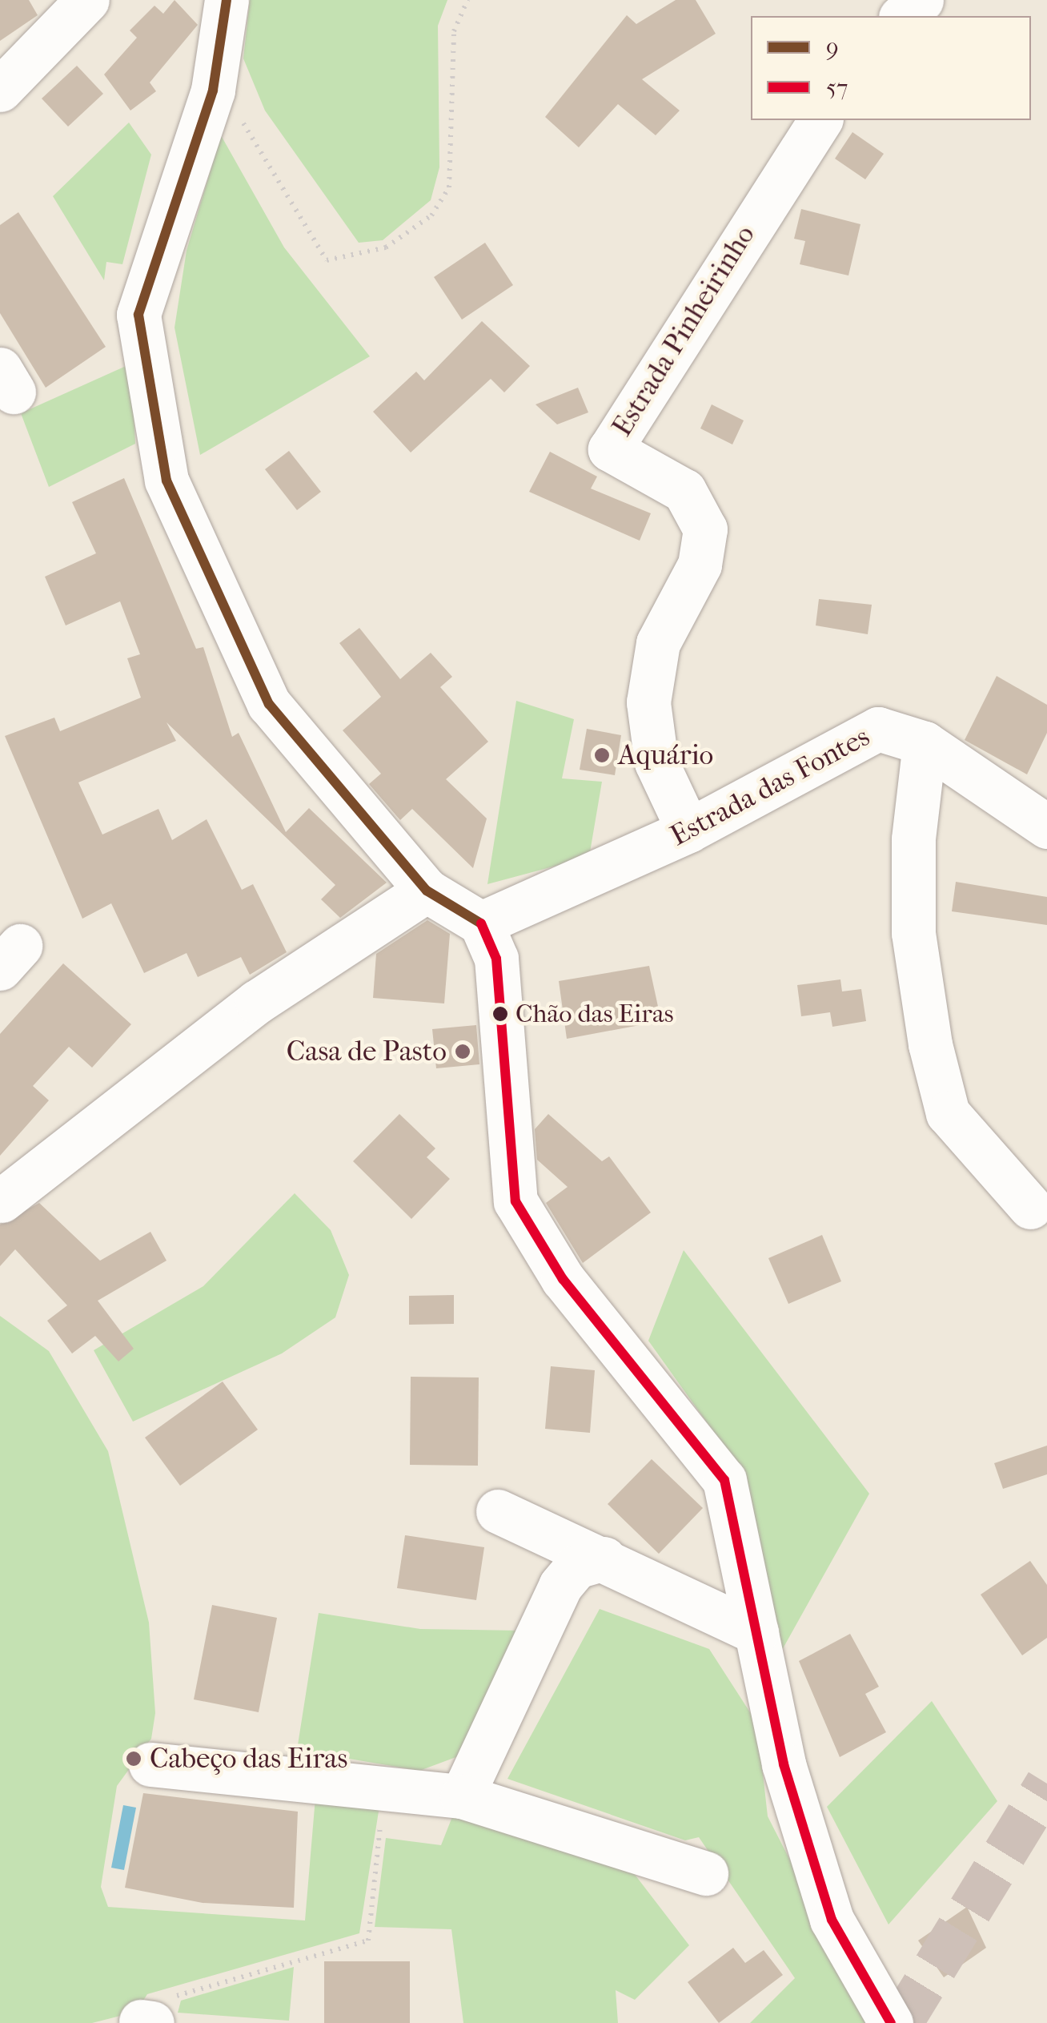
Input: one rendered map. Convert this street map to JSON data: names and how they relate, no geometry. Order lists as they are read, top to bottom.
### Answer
{
  "streets": {
    "street": ["Estrada Pinheirinho", "Estrada das Fontes"]
  },
  "crossings": [
    ["Estrada Pinheirinho", "Estrada das Fontes"]
  ],
  "places": [
    "Aquário",
    "Chão das Eiras",
    "Casa de Pasto",
    "Cabeço das Eiras"
  ],
  "lines": ["transit line 9", "transit line 57"],
  "legend": ["9", "57"]
}
